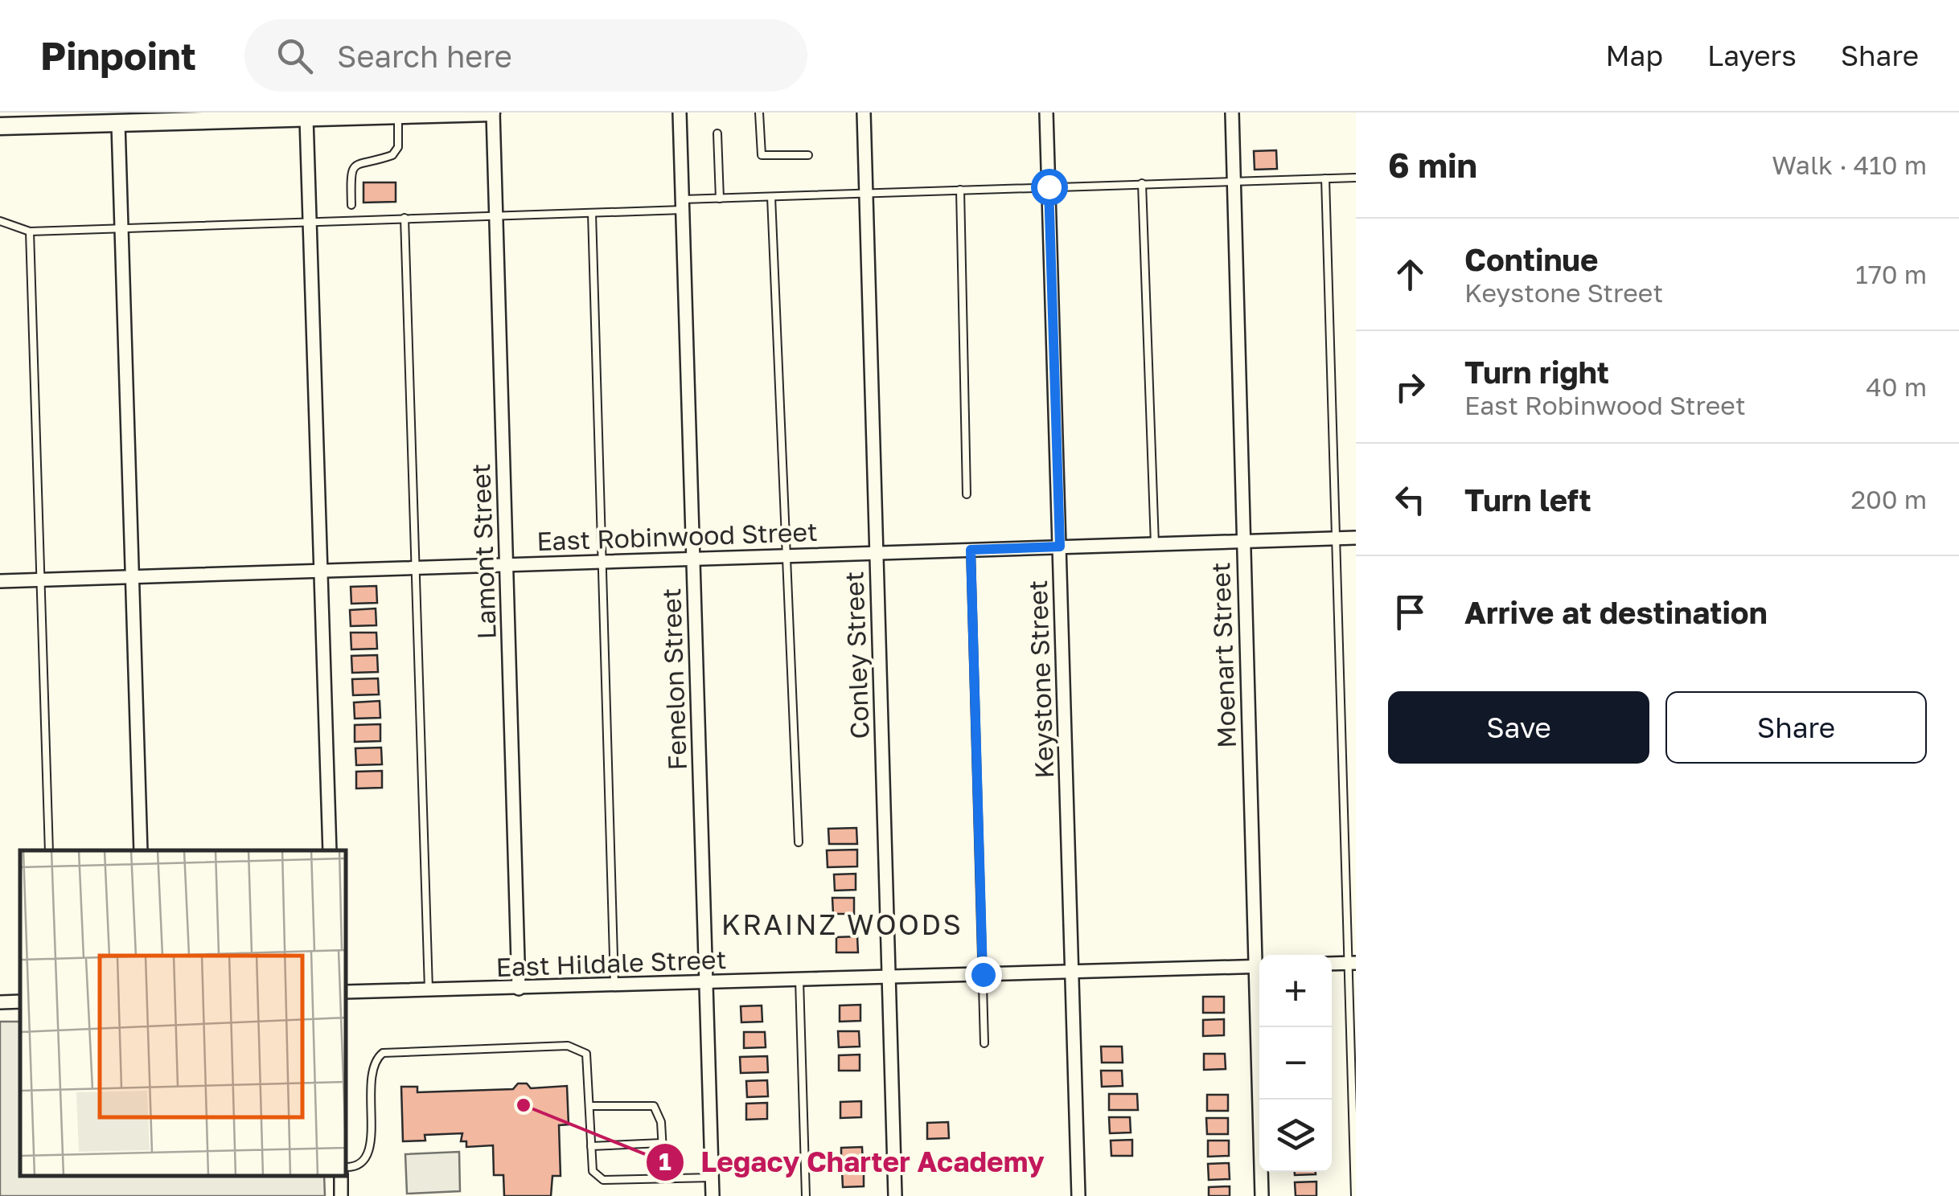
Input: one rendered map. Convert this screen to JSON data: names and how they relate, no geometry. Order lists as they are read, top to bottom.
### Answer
{
  "streets": {
    "street": [
      "East Robinwood Street",
      "Lamont Street",
      "Conley Street",
      "Moenart Street",
      "Fenelon Street",
      "Keystone Street",
      "East Hildale Street"
    ]
  },
  "crossings": [
    ["East Robinwood Street", "Lamont Street"],
    ["East Robinwood Street", "Conley Street"],
    ["East Robinwood Street", "Moenart Street"],
    ["East Robinwood Street", "Fenelon Street"],
    ["East Robinwood Street", "Keystone Street"],
    ["Lamont Street", "East Hildale Street"],
    ["Conley Street", "East Hildale Street"],
    ["Fenelon Street", "East Hildale Street"],
    ["Keystone Street", "East Hildale Street"]
  ],
  "districts": ["KRAINZ WOODS"],
  "places": ["Legacy Charter Academy"],
  "page": {
    "header": "Pinpoint",
    "search": "Search here",
    "nav": ["Map", "Layers", "Share"],
    "heading": ["6 min", "Walk · 410 m"],
    "list": [
      ["Continue", "Keystone Street", "170 m"],
      ["Turn right", "East Robinwood Street", "40 m"],
      ["Turn left", "200 m"],
      "Arrive at destination"
    ],
    "buttons": ["Save", "Share"],
    "map_buttons": ["+", "−"]
  }
}
